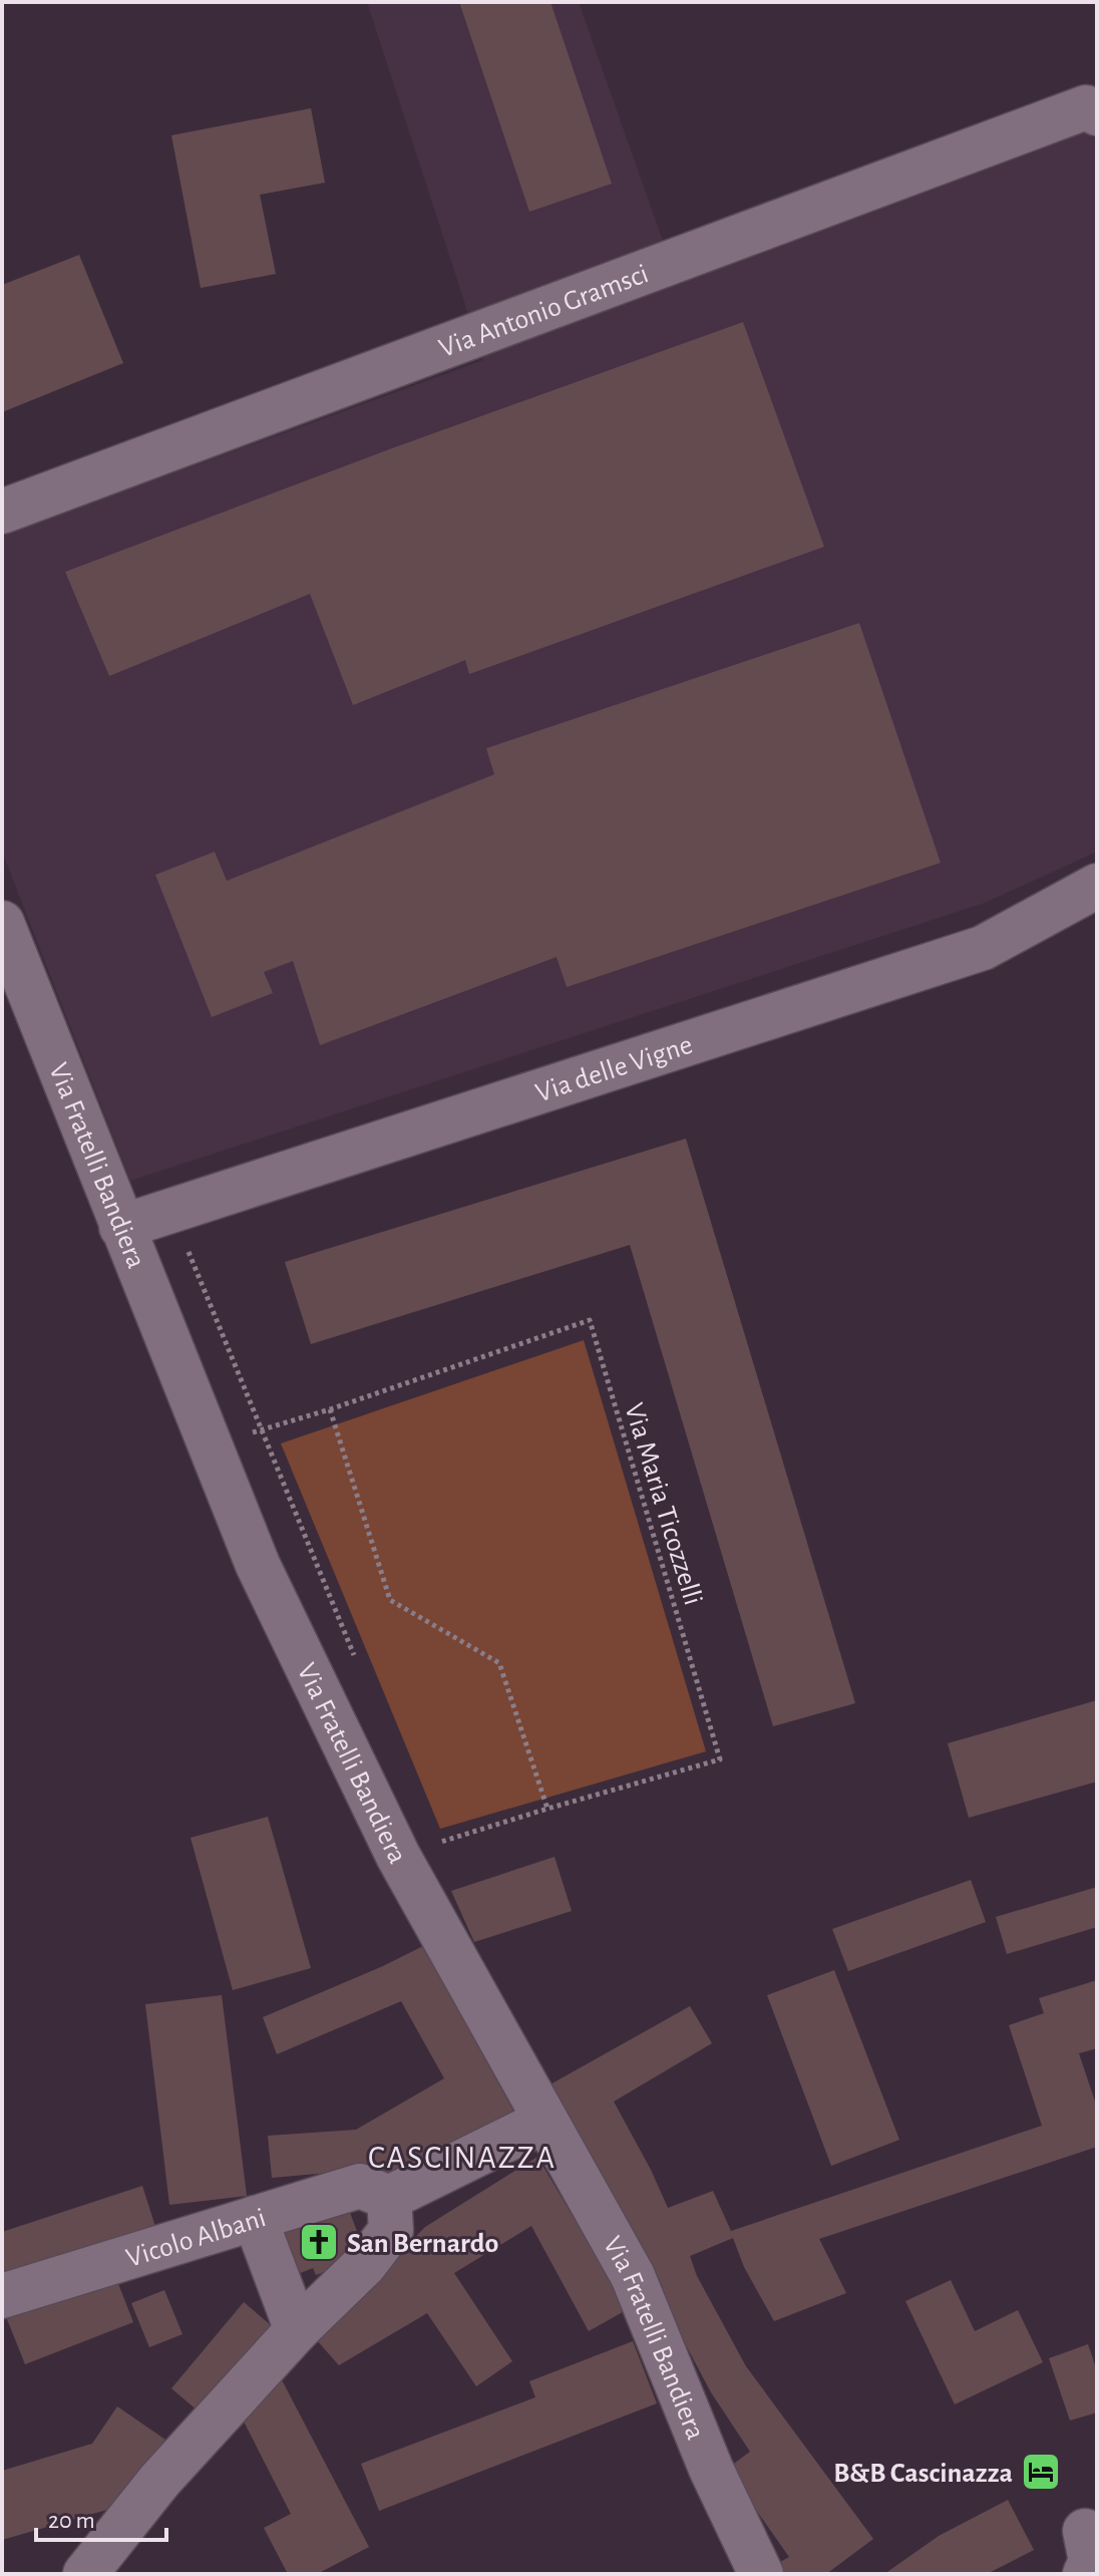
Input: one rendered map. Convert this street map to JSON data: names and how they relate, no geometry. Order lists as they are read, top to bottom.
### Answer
{
  "streets": {
    "street": [
      "Via Antonio Gramsci",
      "Via delle Vigne",
      "Via Fratelli Bandiera",
      "Vicolo Albani"
    ],
    "path": ["Via Maria Ticozzelli"]
  },
  "crossings": [
    ["Via delle Vigne", "Via Fratelli Bandiera"],
    ["Via Fratelli Bandiera", "Via Maria Ticozzelli"]
  ],
  "districts": ["CASCINAZZA"],
  "places": {
    "church": ["San Bernardo"],
    "hotel": ["B&B Cascinazza"]
  },
  "scale_bar": "20 m"
}
